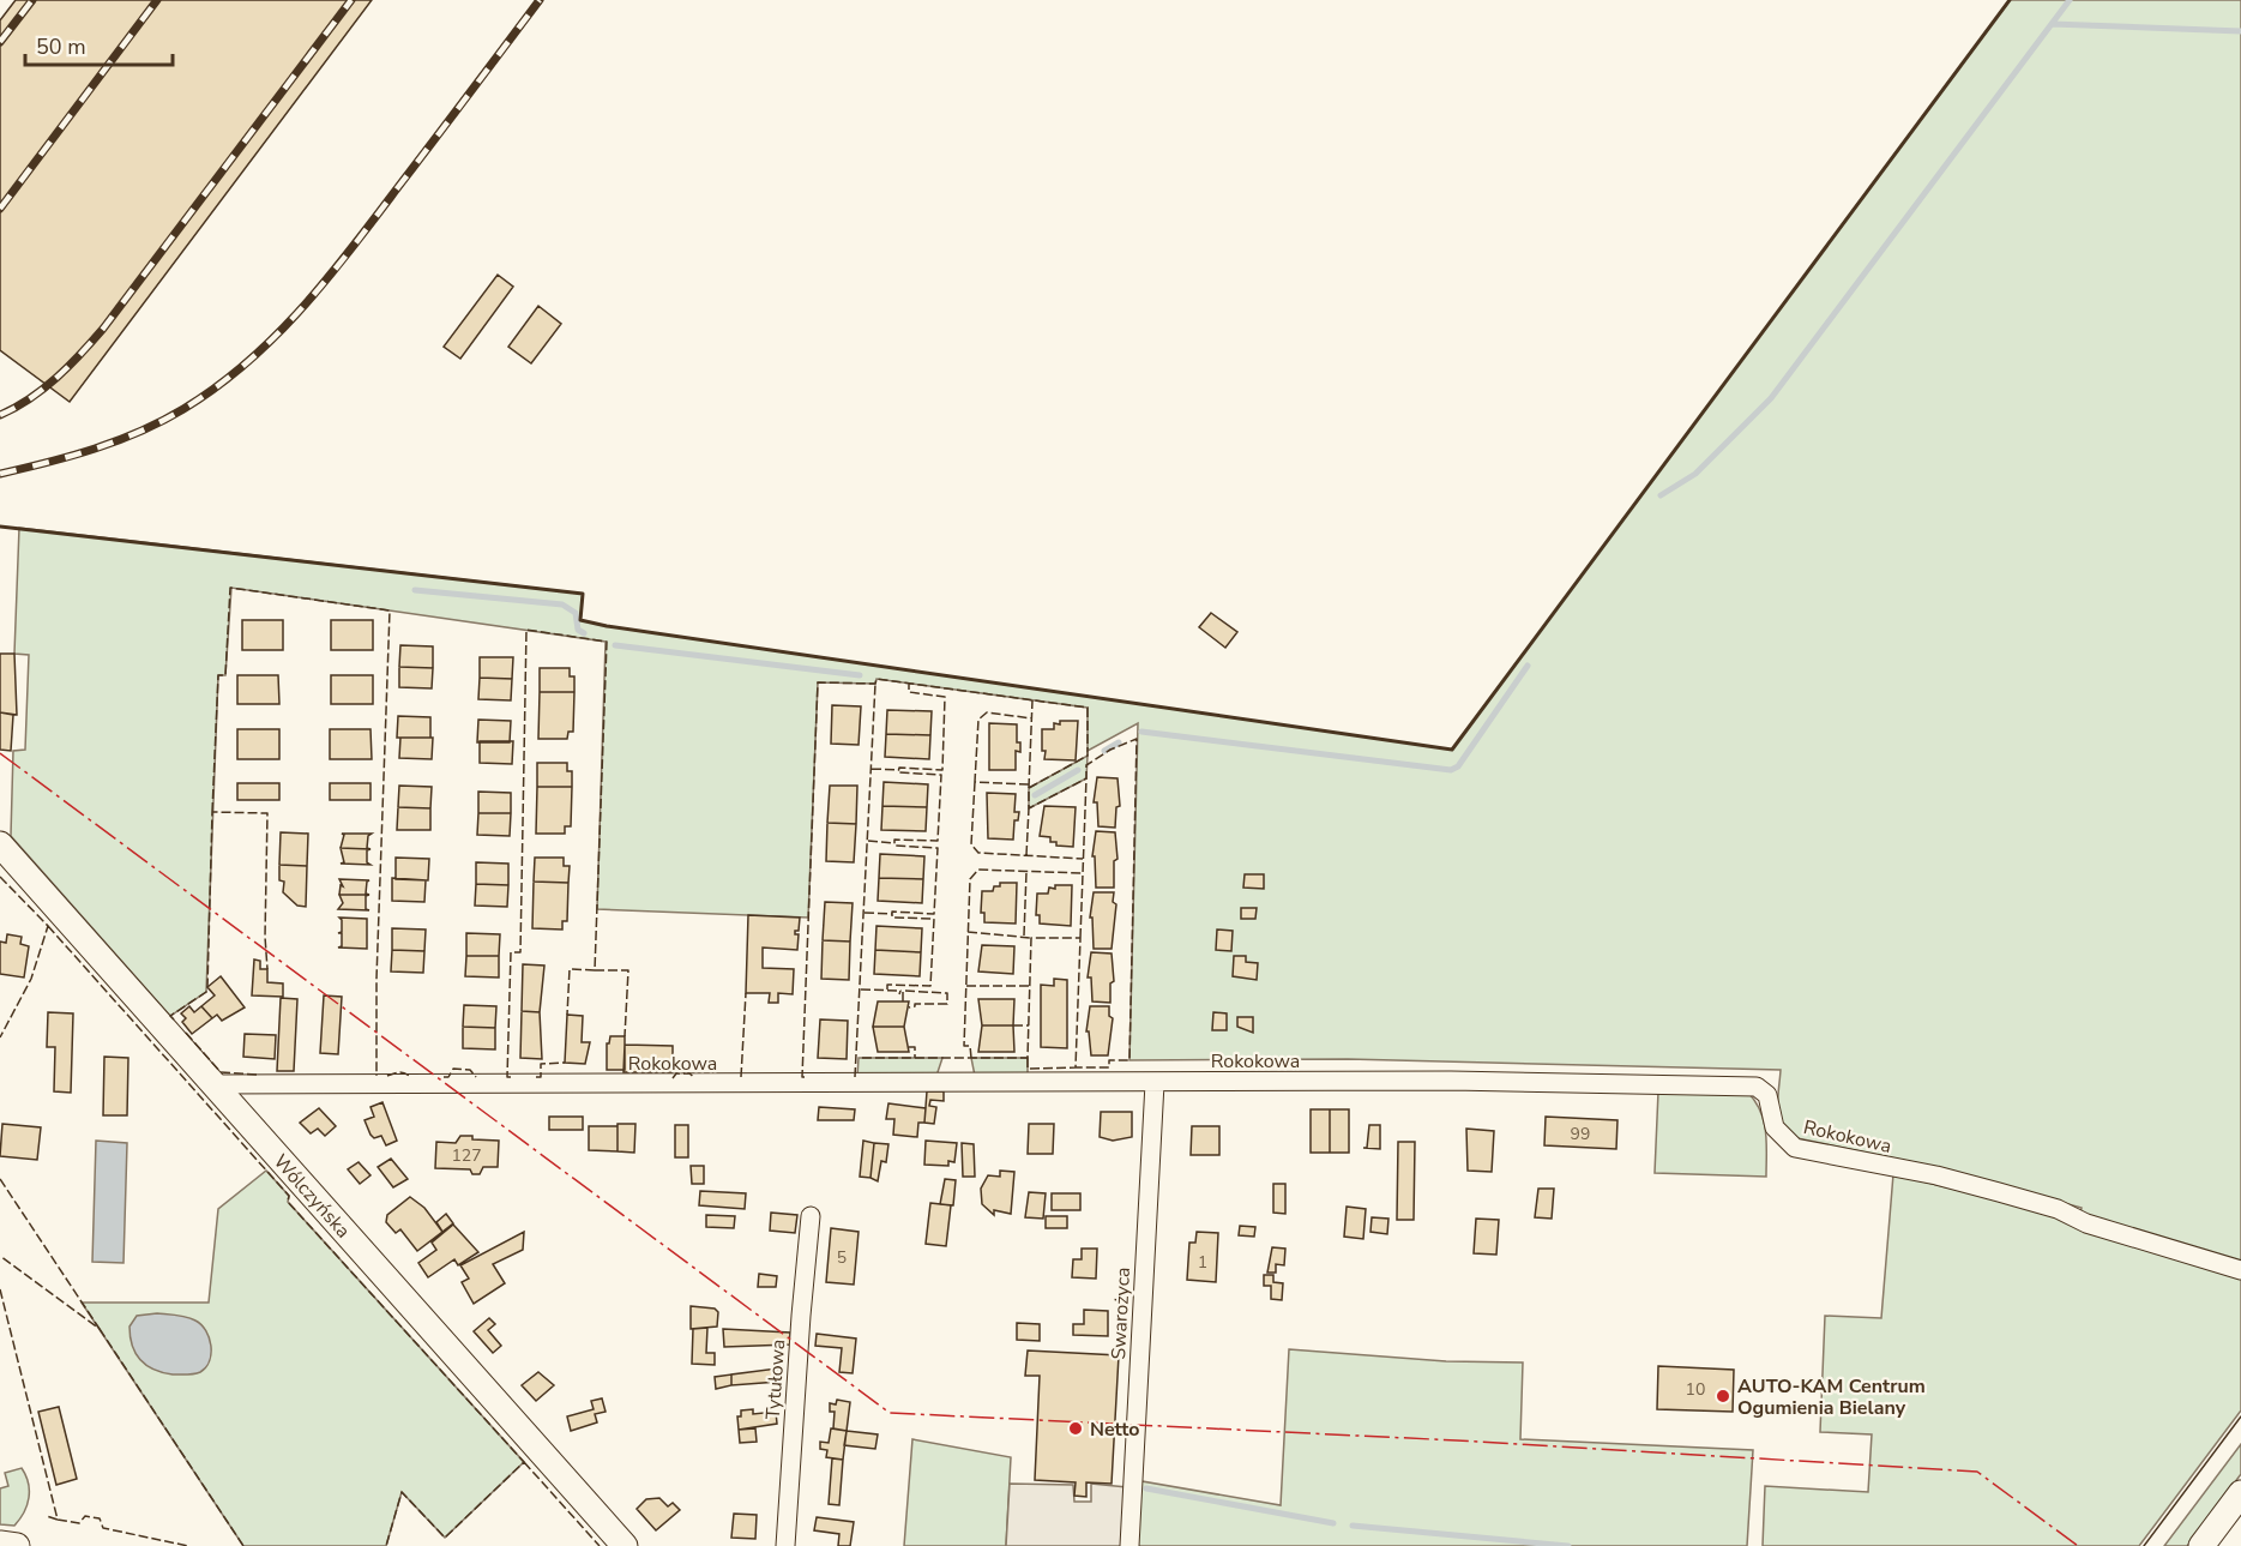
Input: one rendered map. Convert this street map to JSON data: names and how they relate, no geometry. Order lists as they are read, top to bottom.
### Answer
{
  "streets": {
    "street": [
      "Rokokowa",
      "Wólczyńska",
      "Swarożyca",
      "Tytułowa"
    ]
  },
  "crossings": [
    ["Rokokowa", "Wólczyńska"],
    ["Rokokowa", "Swarożyca"]
  ],
  "places": ["AUTO-KAM Centrum Ogumienia Bielany", "Netto"],
  "house_numbers": [
    "99",
    "127",
    "5",
    "1",
    "10"
  ],
  "scale_bar": "50 m"
}
